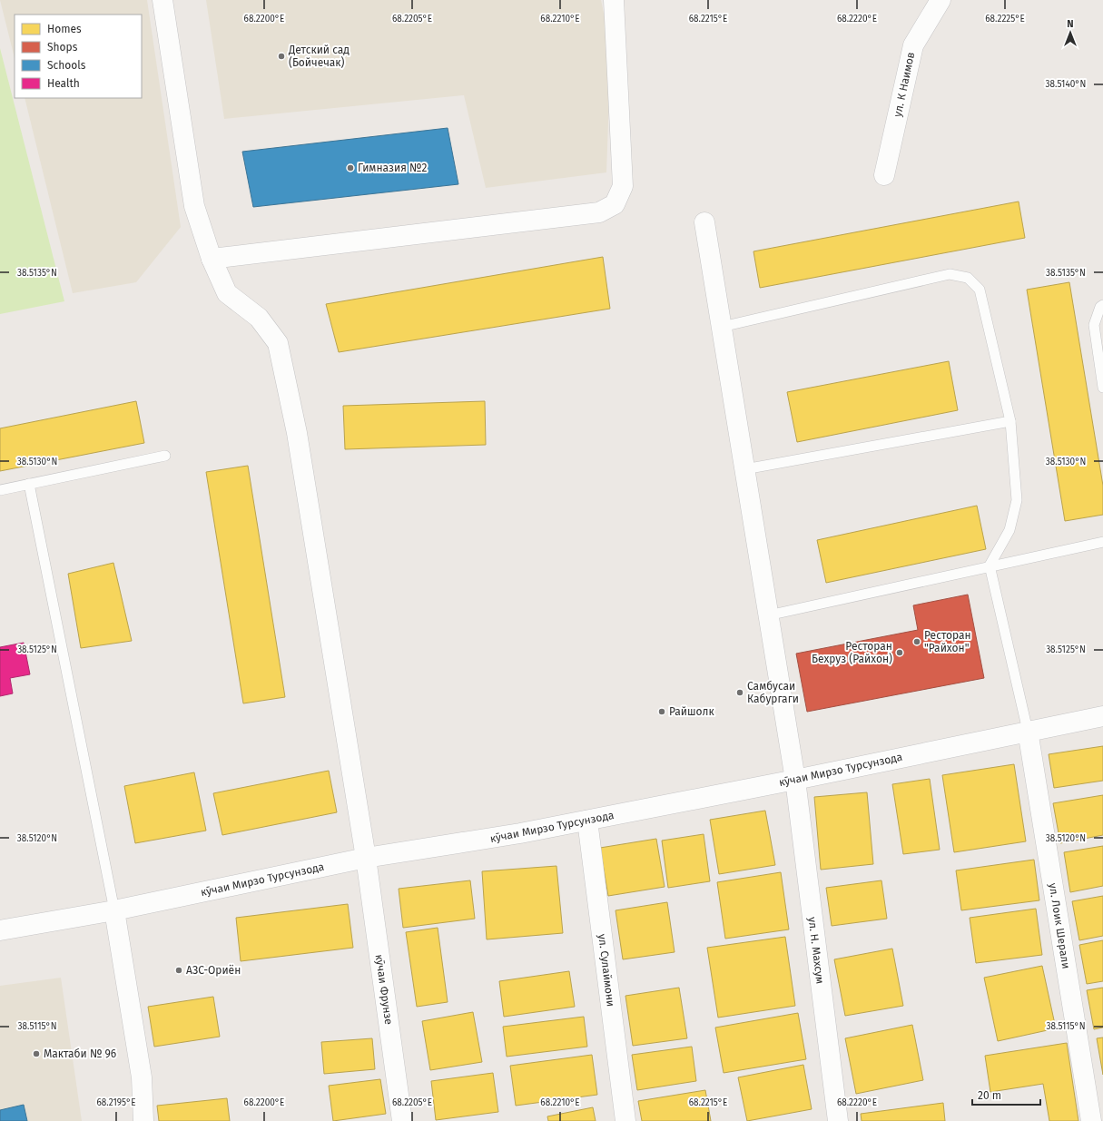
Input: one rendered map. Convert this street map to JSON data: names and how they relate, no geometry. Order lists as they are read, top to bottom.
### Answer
{
  "streets": {
    "street": [
      "ул. К Наимов",
      "кӯчаи Мирзо Турсунзода",
      "ул. Лоик Шерали",
      "ул. Н. Махсум",
      "ул. Сулаймони",
      "кӯчаи Фрунзе"
    ]
  },
  "crossings": [
    ["кӯчаи Мирзо Турсунзода", "ул. Лоик Шерали"],
    ["кӯчаи Мирзо Турсунзода", "ул. Н. Махсум"],
    ["кӯчаи Мирзо Турсунзода", "ул. Сулаймони"],
    ["кӯчаи Мирзо Турсунзода", "кӯчаи Фрунзе"]
  ],
  "places": [
    "Детский сад (Бойчечак)",
    "Гимназия №2",
    "Ресторан \"Райхон\"",
    "Ресторан Бехруз (Райхон)",
    "Самбусаи Кабургаги",
    "Райшолк",
    "АЗС-Ориён",
    "Мактаби № 96"
  ],
  "legend": [
    "Homes",
    "Shops",
    "Schools",
    "Health"
  ],
  "scale_bar": "20 m",
  "north": "top",
  "coordinates": [
    "68.2200°E",
    "68.2205°E",
    "68.2210°E",
    "68.2215°E",
    "68.2220°E",
    "68.2225°E",
    "38.5140°N",
    "38.5135°N",
    "38.5130°N",
    "38.5125°N",
    "38.5120°N",
    "38.5115°N",
    "68.2195°E"
  ]
}
